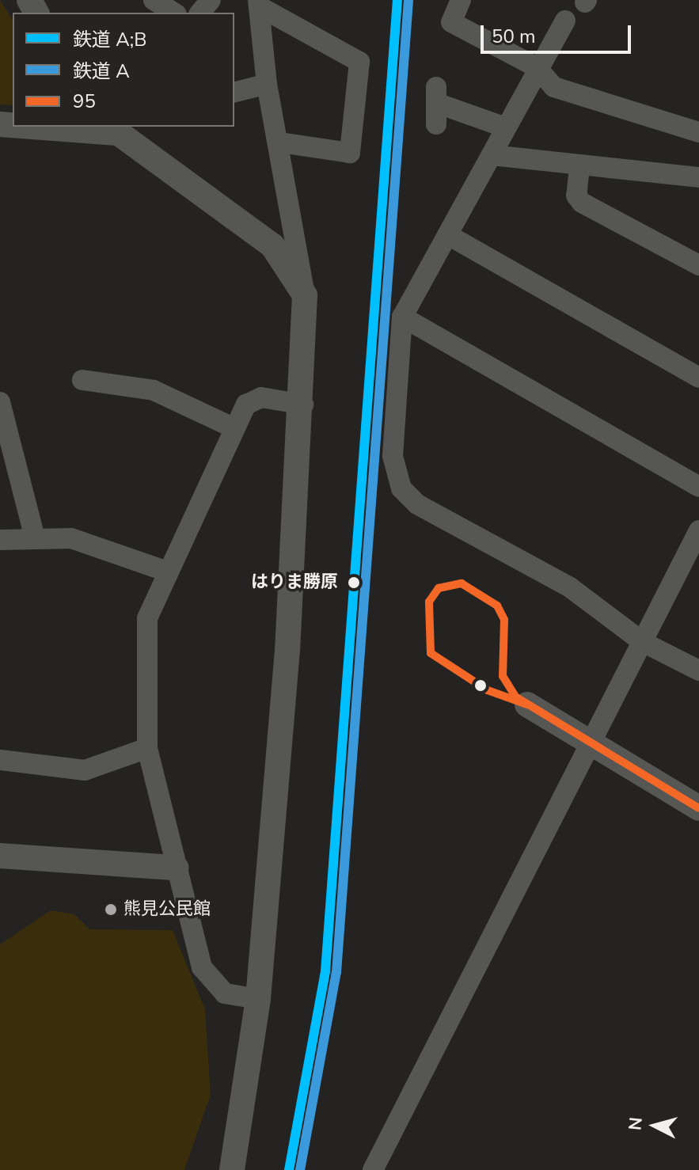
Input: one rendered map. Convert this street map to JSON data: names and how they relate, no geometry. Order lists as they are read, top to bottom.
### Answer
{
  "places": ["はりま勝原", "熊見公民館"],
  "lines": ["rail line A;B", "rail line A", "transit line 95"],
  "legend": ["鉄道 A;B", "鉄道 A", "95"],
  "scale_bar": "50 m",
  "north": "left"
}
